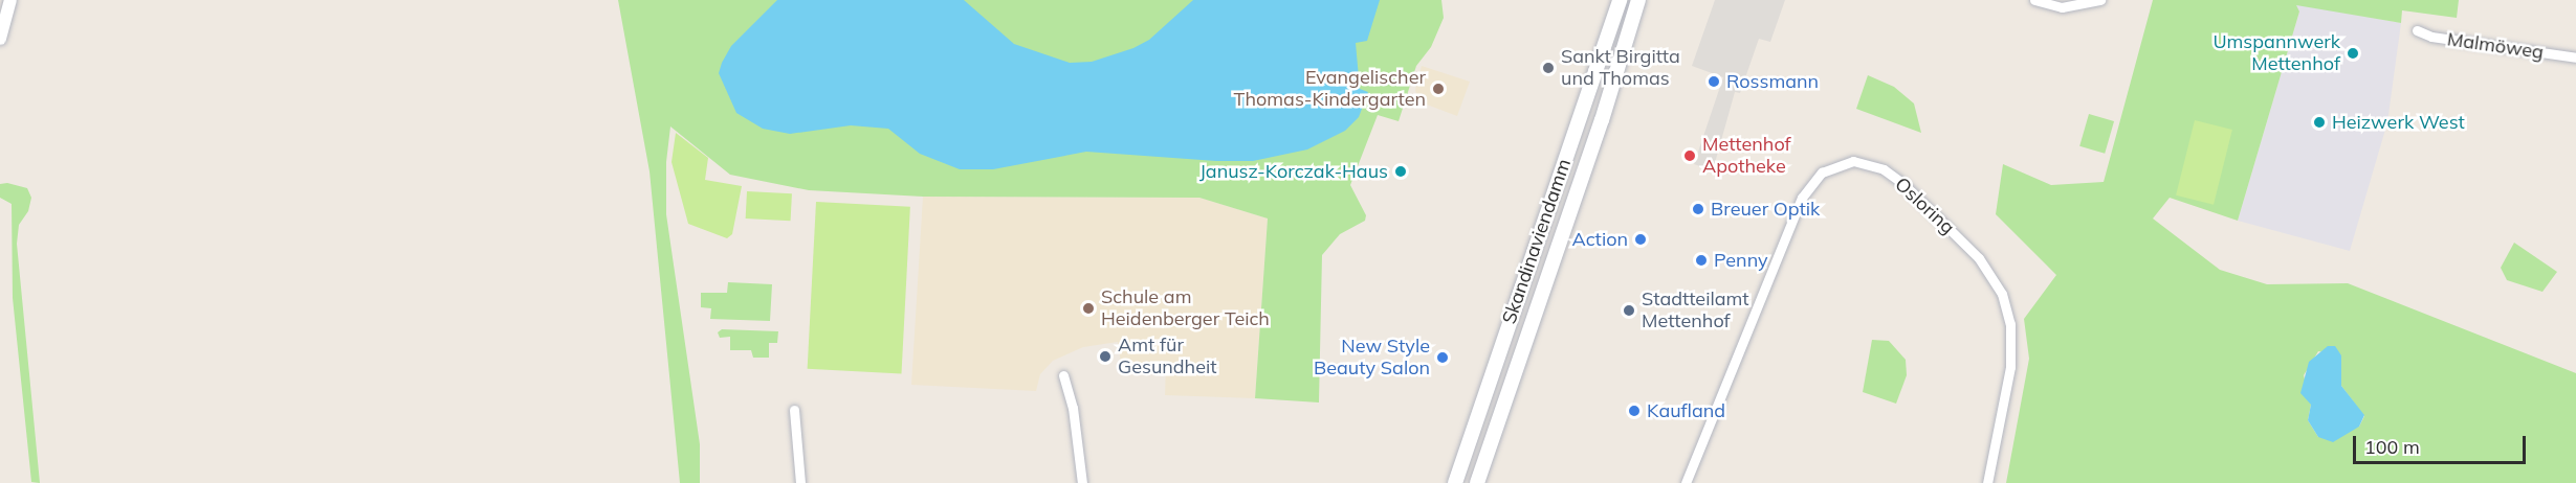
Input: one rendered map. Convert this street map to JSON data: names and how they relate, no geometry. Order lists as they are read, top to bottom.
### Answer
{
  "streets": {
    "main road": ["Skandinaviendamm"],
    "street": ["Malmöweg", "Osloring"]
  },
  "places": [
    "Umspannwerk Mettenhof",
    "Sankt Birgitta und Thomas",
    "Rossmann",
    "Evangelischer Thomas-Kindergarten",
    "Heizwerk West",
    "Mettenhof Apotheke",
    "Janusz-Korczak-Haus",
    "Breuer Optik",
    "Action",
    "Penny",
    "Schule am Heidenberger Teich",
    "Stadtteilamt Mettenhof",
    "Amt für Gesundheit",
    "New Style Beauty Salon",
    "Kaufland"
  ],
  "scale_bar": "100 m"
}
